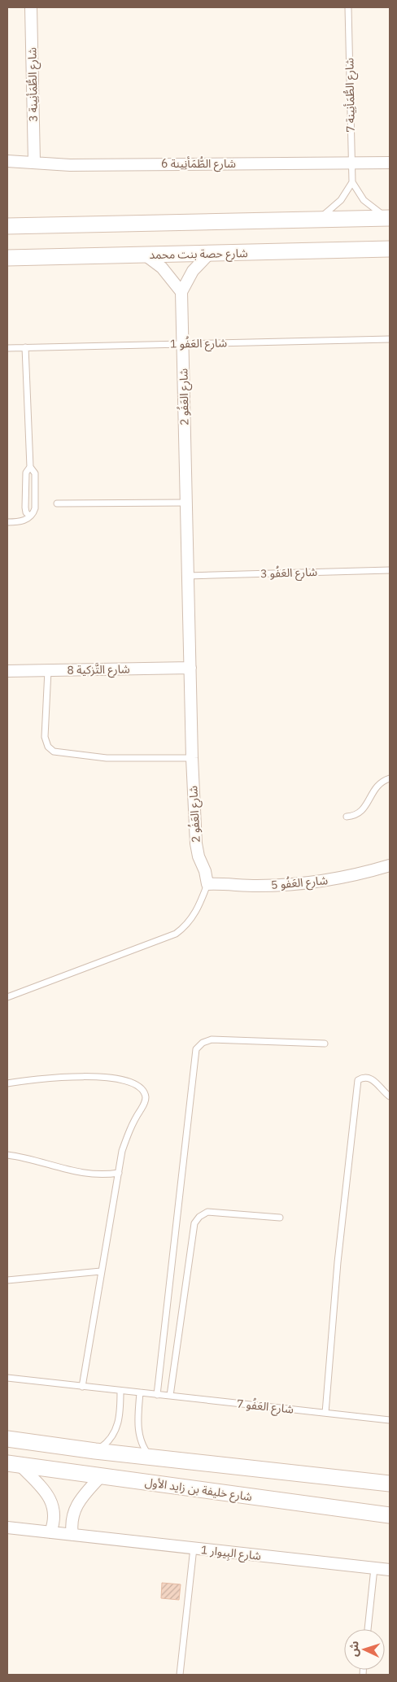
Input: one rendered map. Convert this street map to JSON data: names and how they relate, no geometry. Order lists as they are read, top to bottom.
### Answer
{
  "streets": {
    "street": [
      "شارع الطُّمَأنِينة 3",
      "شارع الطُّمَأنِينة 6",
      "شارع حصة بنت محمد",
      "شارع العَفُو 2",
      "شارع التَّزكية 8",
      "شارع العَفُو 5",
      "شارع خليفة بن زايد الأول",
      "شارع البِيوار 1"
    ],
    "lane": [
      "شارع الطُّمَأنِينة 7",
      "شارع العَفُو 1",
      "شارع العَفُو 3",
      "شارع العَفُو 7"
    ]
  },
  "crossings": [
    ["شارع الطُّمَأنِينة 3", "شارع الطُّمَأنِينة 6"],
    ["شارع الطُّمَأنِينة 7", "شارع الطُّمَأنِينة 6"],
    ["شارع العَفُو 1", "شارع العَفُو 2"],
    ["شارع العَفُو 2", "شارع العَفُو 3"],
    ["شارع العَفُو 2", "شارع التَّزكية 8"],
    ["شارع العَفُو 2", "شارع العَفُو 5"]
  ],
  "north": "left"
}
